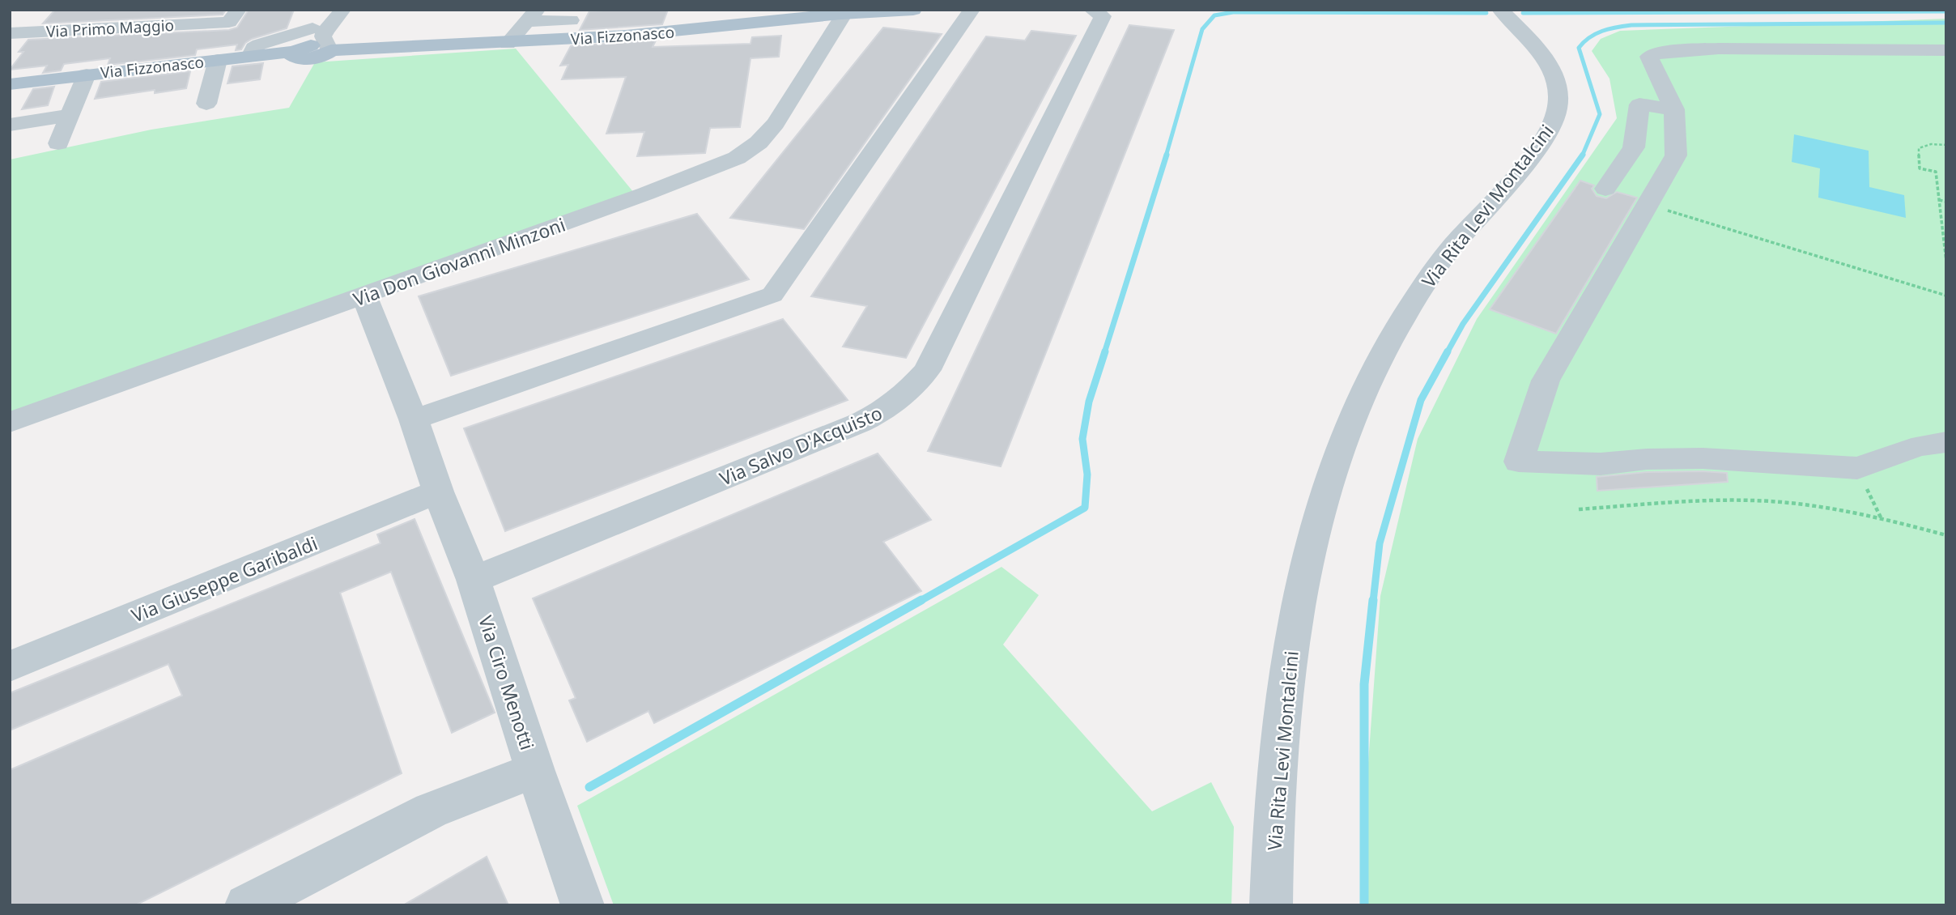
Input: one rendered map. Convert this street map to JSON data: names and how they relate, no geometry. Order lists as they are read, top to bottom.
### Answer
{
  "streets": {
    "main road": ["Via Fizzonasco"],
    "street": [
      "Via Primo Maggio",
      "Via Rita Levi Montalcini",
      "Via Don Giovanni Minzoni",
      "Via Salvo D'Acquisto",
      "Via Giuseppe Garibaldi",
      "Via Ciro Menotti"
    ]
  },
  "crossings": [
    ["Via Fizzonasco", "Via Don Giovanni Minzoni"],
    ["Via Don Giovanni Minzoni", "Via Ciro Menotti"],
    ["Via Salvo D'Acquisto", "Via Ciro Menotti"],
    ["Via Giuseppe Garibaldi", "Via Ciro Menotti"]
  ]
}
